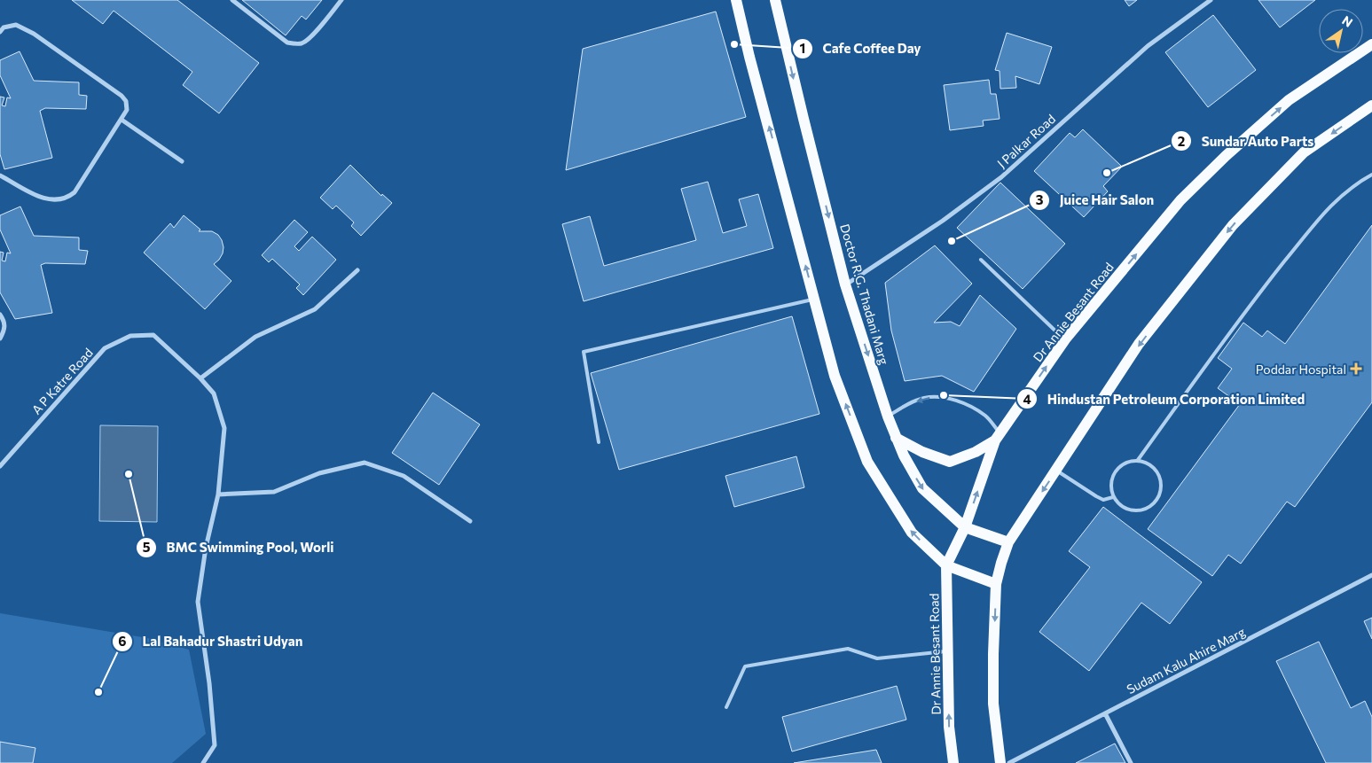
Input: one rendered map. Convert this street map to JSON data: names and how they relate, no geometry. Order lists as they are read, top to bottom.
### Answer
{
  "streets": {
    "main road": ["Doctor R.G. Thadani Marg", "Dr Annie Besant Road"],
    "street": ["J Palkar Road", "A P Katre Road", "Sudam Kalu Ahire Marg"]
  },
  "crossings": [
    ["J Palkar Road", "Doctor R.G. Thadani Marg"],
    ["Doctor R.G. Thadani Marg", "Dr Annie Besant Road"]
  ],
  "places": {
    "other": [
      "Cafe Coffee Day",
      "Sundar Auto Parts",
      "Juice Hair Salon",
      "Hindustan Petroleum Corporation Limited",
      "BMC Swimming Pool, Worli",
      "Lal Bahadur Shastri Udyan"
    ],
    "health": ["Poddar Hospital"]
  },
  "north": "top right"
}
